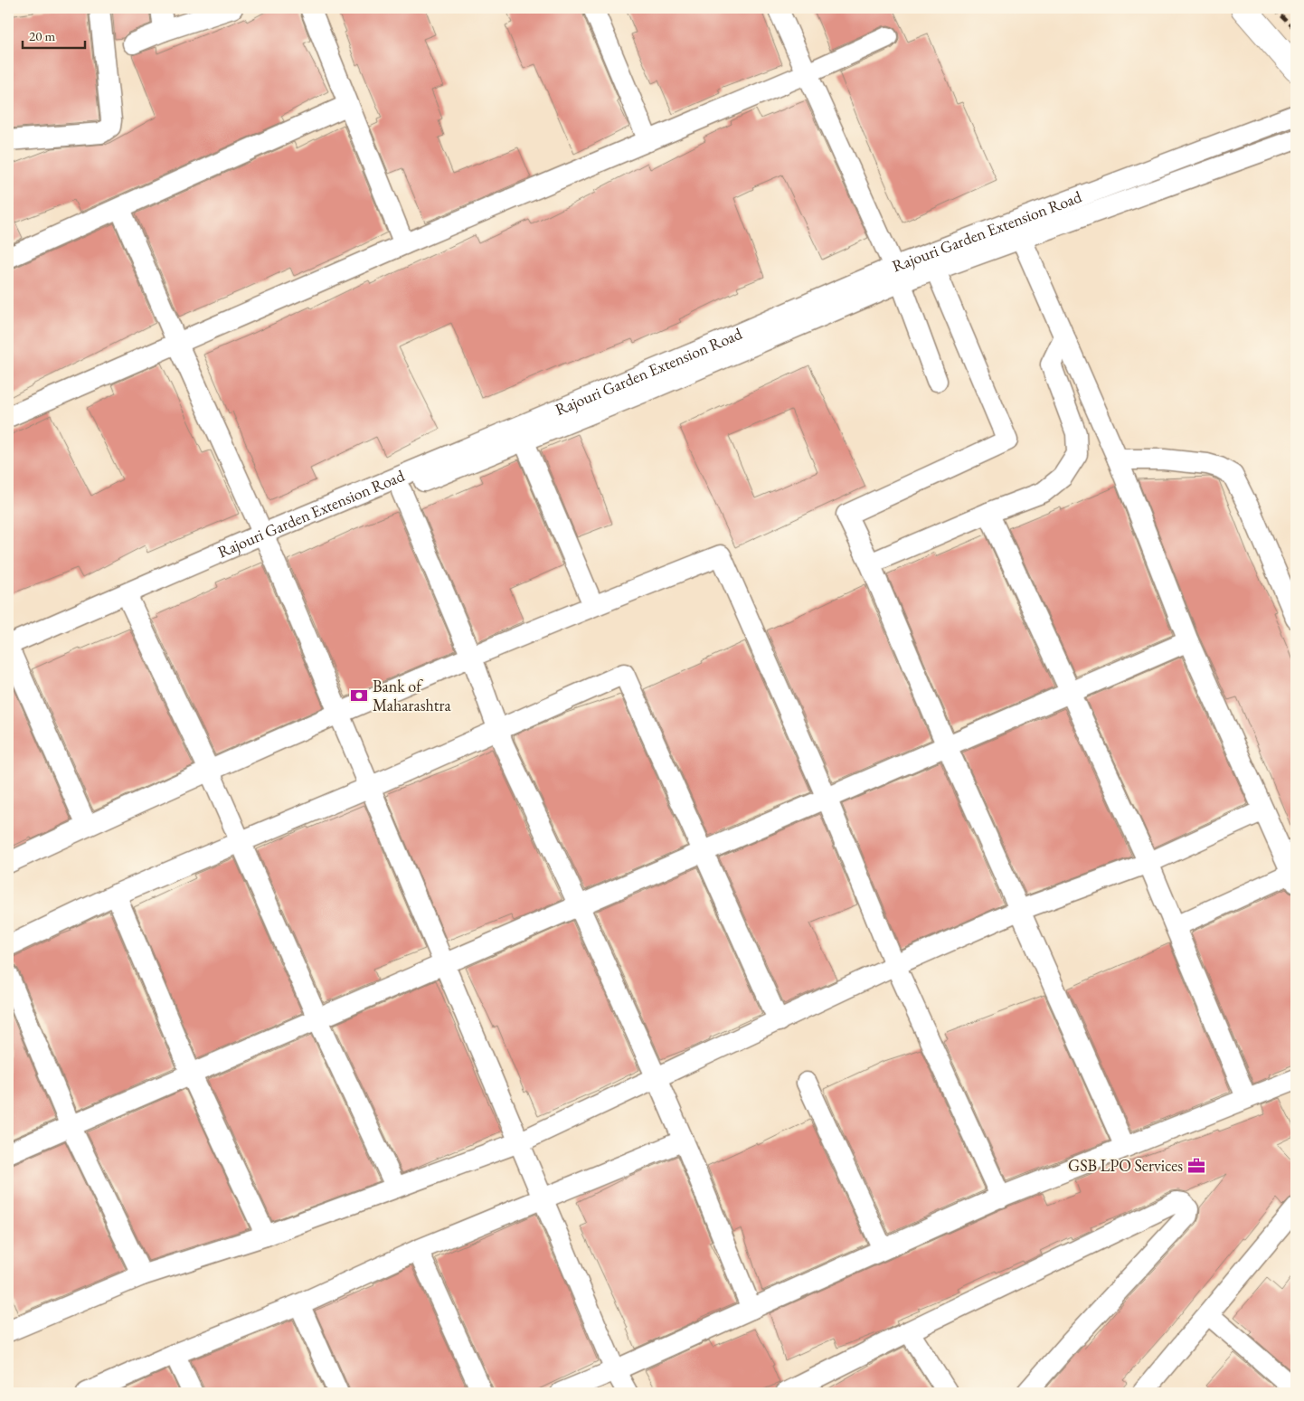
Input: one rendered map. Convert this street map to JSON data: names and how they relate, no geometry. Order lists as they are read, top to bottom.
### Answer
{
  "streets": {
    "street": ["Rajouri Garden Extension Road"]
  },
  "places": {
    "bank": ["Bank of Maharashtra"],
    "office": ["GSB LPO Services"]
  },
  "scale_bar": "20 m"
}
